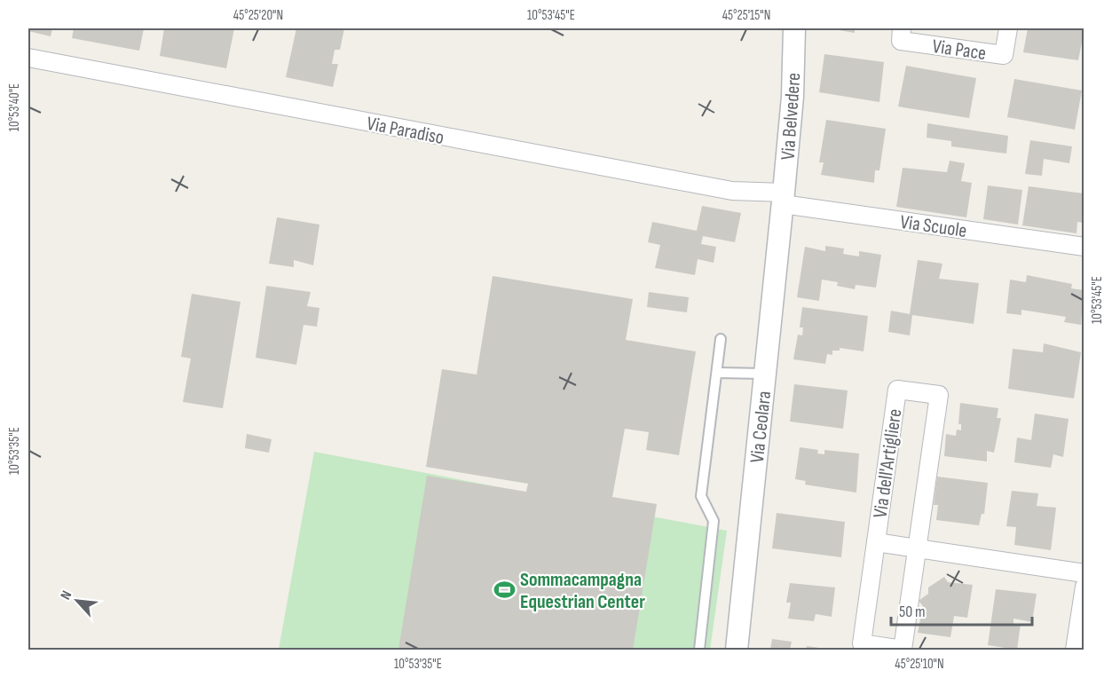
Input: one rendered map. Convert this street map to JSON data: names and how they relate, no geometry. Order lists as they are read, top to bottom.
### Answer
{
  "streets": {
    "street": [
      "Via Pace",
      "Via Belvedere",
      "Via Paradiso",
      "Via Scuole",
      "Via Ceolara",
      "Via dell'Artigliere"
    ]
  },
  "crossings": [
    ["Via Belvedere", "Via Paradiso"],
    ["Via Belvedere", "Via Scuole"],
    ["Via Belvedere", "Via Ceolara"],
    ["Via Paradiso", "Via Scuole"],
    ["Via Paradiso", "Via Ceolara"],
    ["Via Scuole", "Via Ceolara"]
  ],
  "places": {
    "sports": ["Sommacampagna Equestrian Center"]
  },
  "scale_bar": "50 m",
  "north": "top left",
  "coordinates": [
    "45°25'20\"N",
    "10°53'45\"E",
    "45°25'15\"N",
    "10°53'40\"E",
    "10°53'35\"E",
    "45°25'10\"N"
  ]
}
